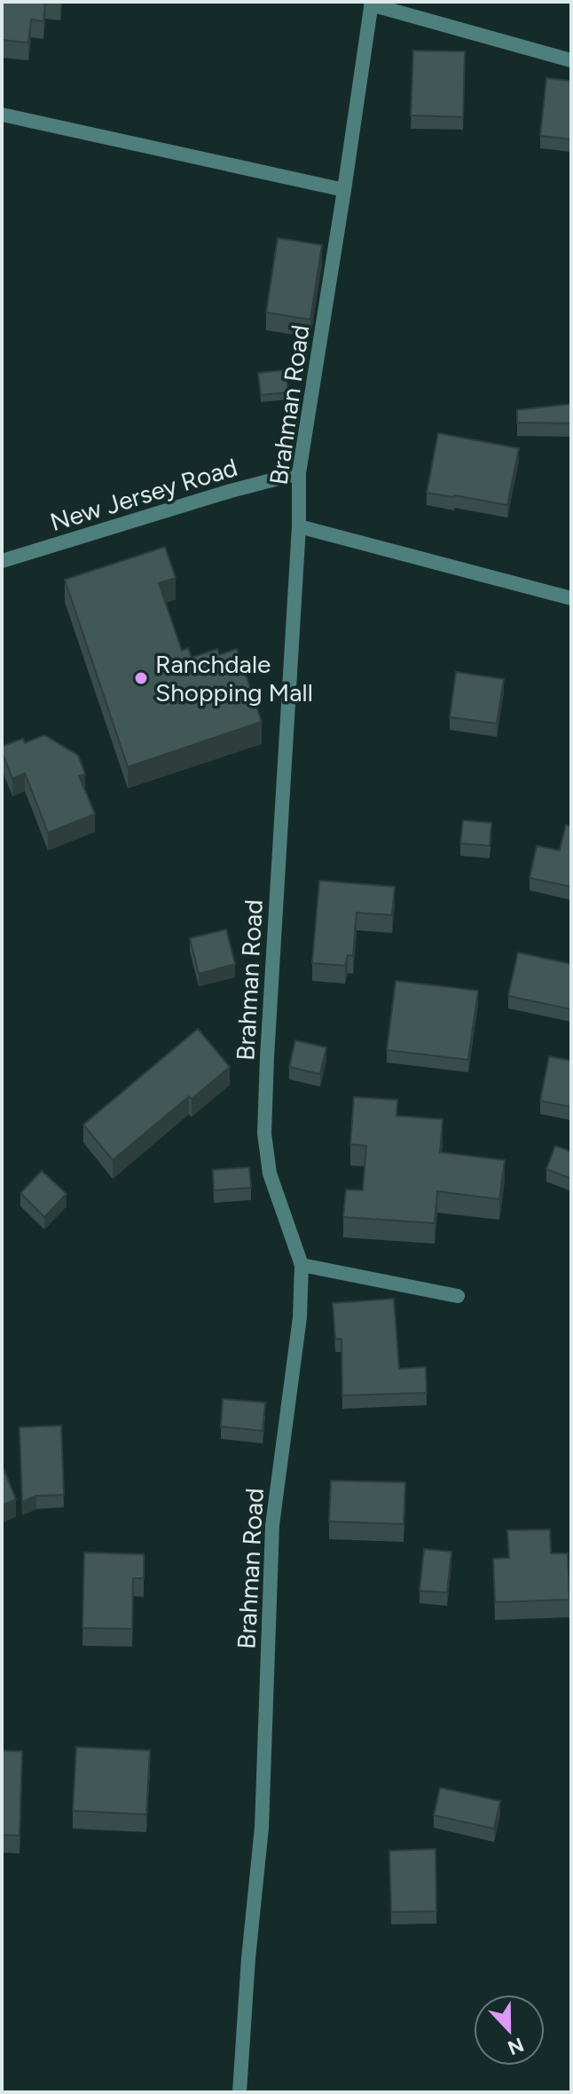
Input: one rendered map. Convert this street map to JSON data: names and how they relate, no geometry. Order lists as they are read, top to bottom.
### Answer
{
  "streets": {
    "street": ["Brahman Road", "New Jersey Road"]
  },
  "crossings": [
    ["Brahman Road", "New Jersey Road"]
  ],
  "places": ["Ranchdale Shopping Mall"],
  "north": "bottom"
}
